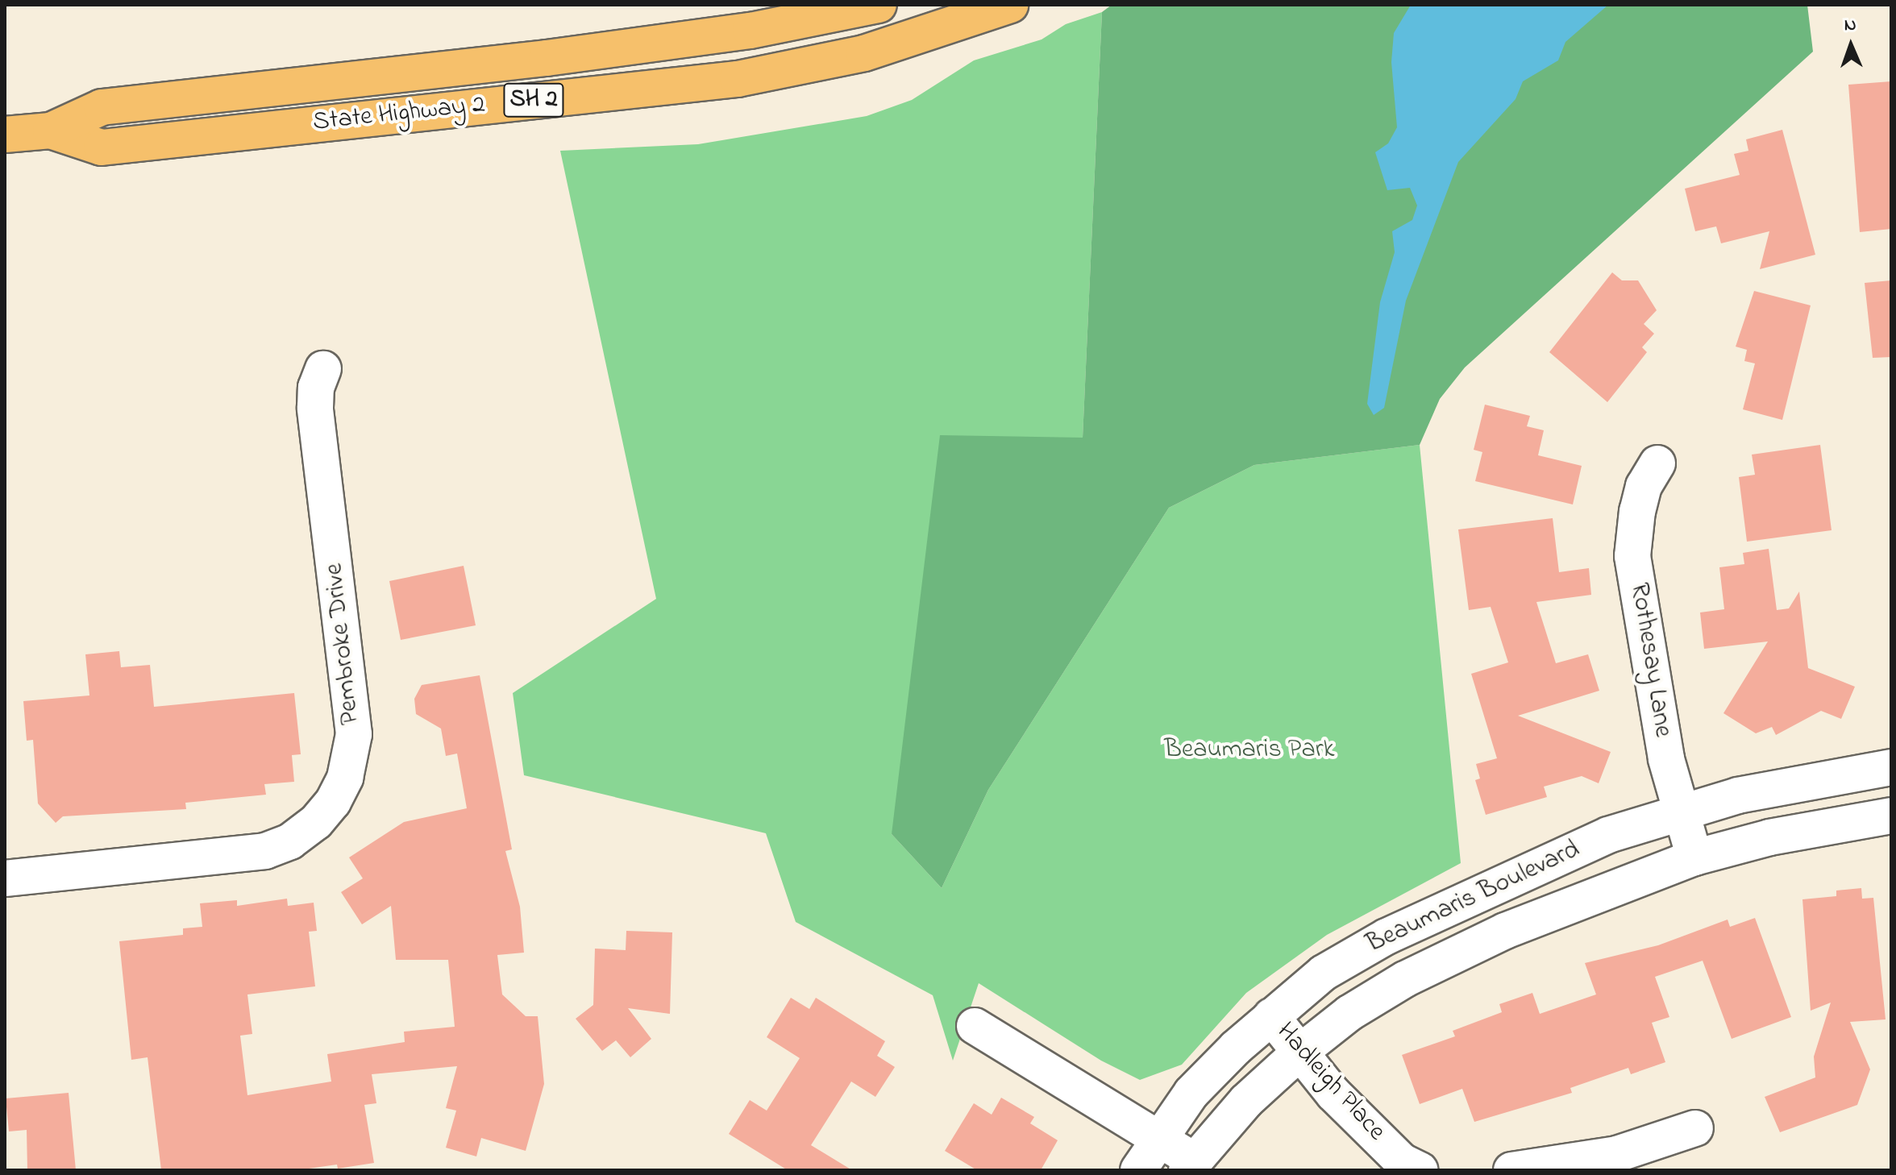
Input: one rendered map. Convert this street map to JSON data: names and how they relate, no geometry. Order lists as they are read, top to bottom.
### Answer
{
  "streets": {
    "highway": ["SH 2", "State Highway 2"],
    "street": [
      "Pembroke Drive",
      "Rothesay Lane",
      "Beaumaris Boulevard",
      "Hadleigh Place"
    ]
  },
  "crossings": [
    ["Rothesay Lane", "Beaumaris Boulevard"],
    ["Beaumaris Boulevard", "Hadleigh Place"]
  ],
  "parks": ["Beaumaris Park"],
  "north": "top"
}
